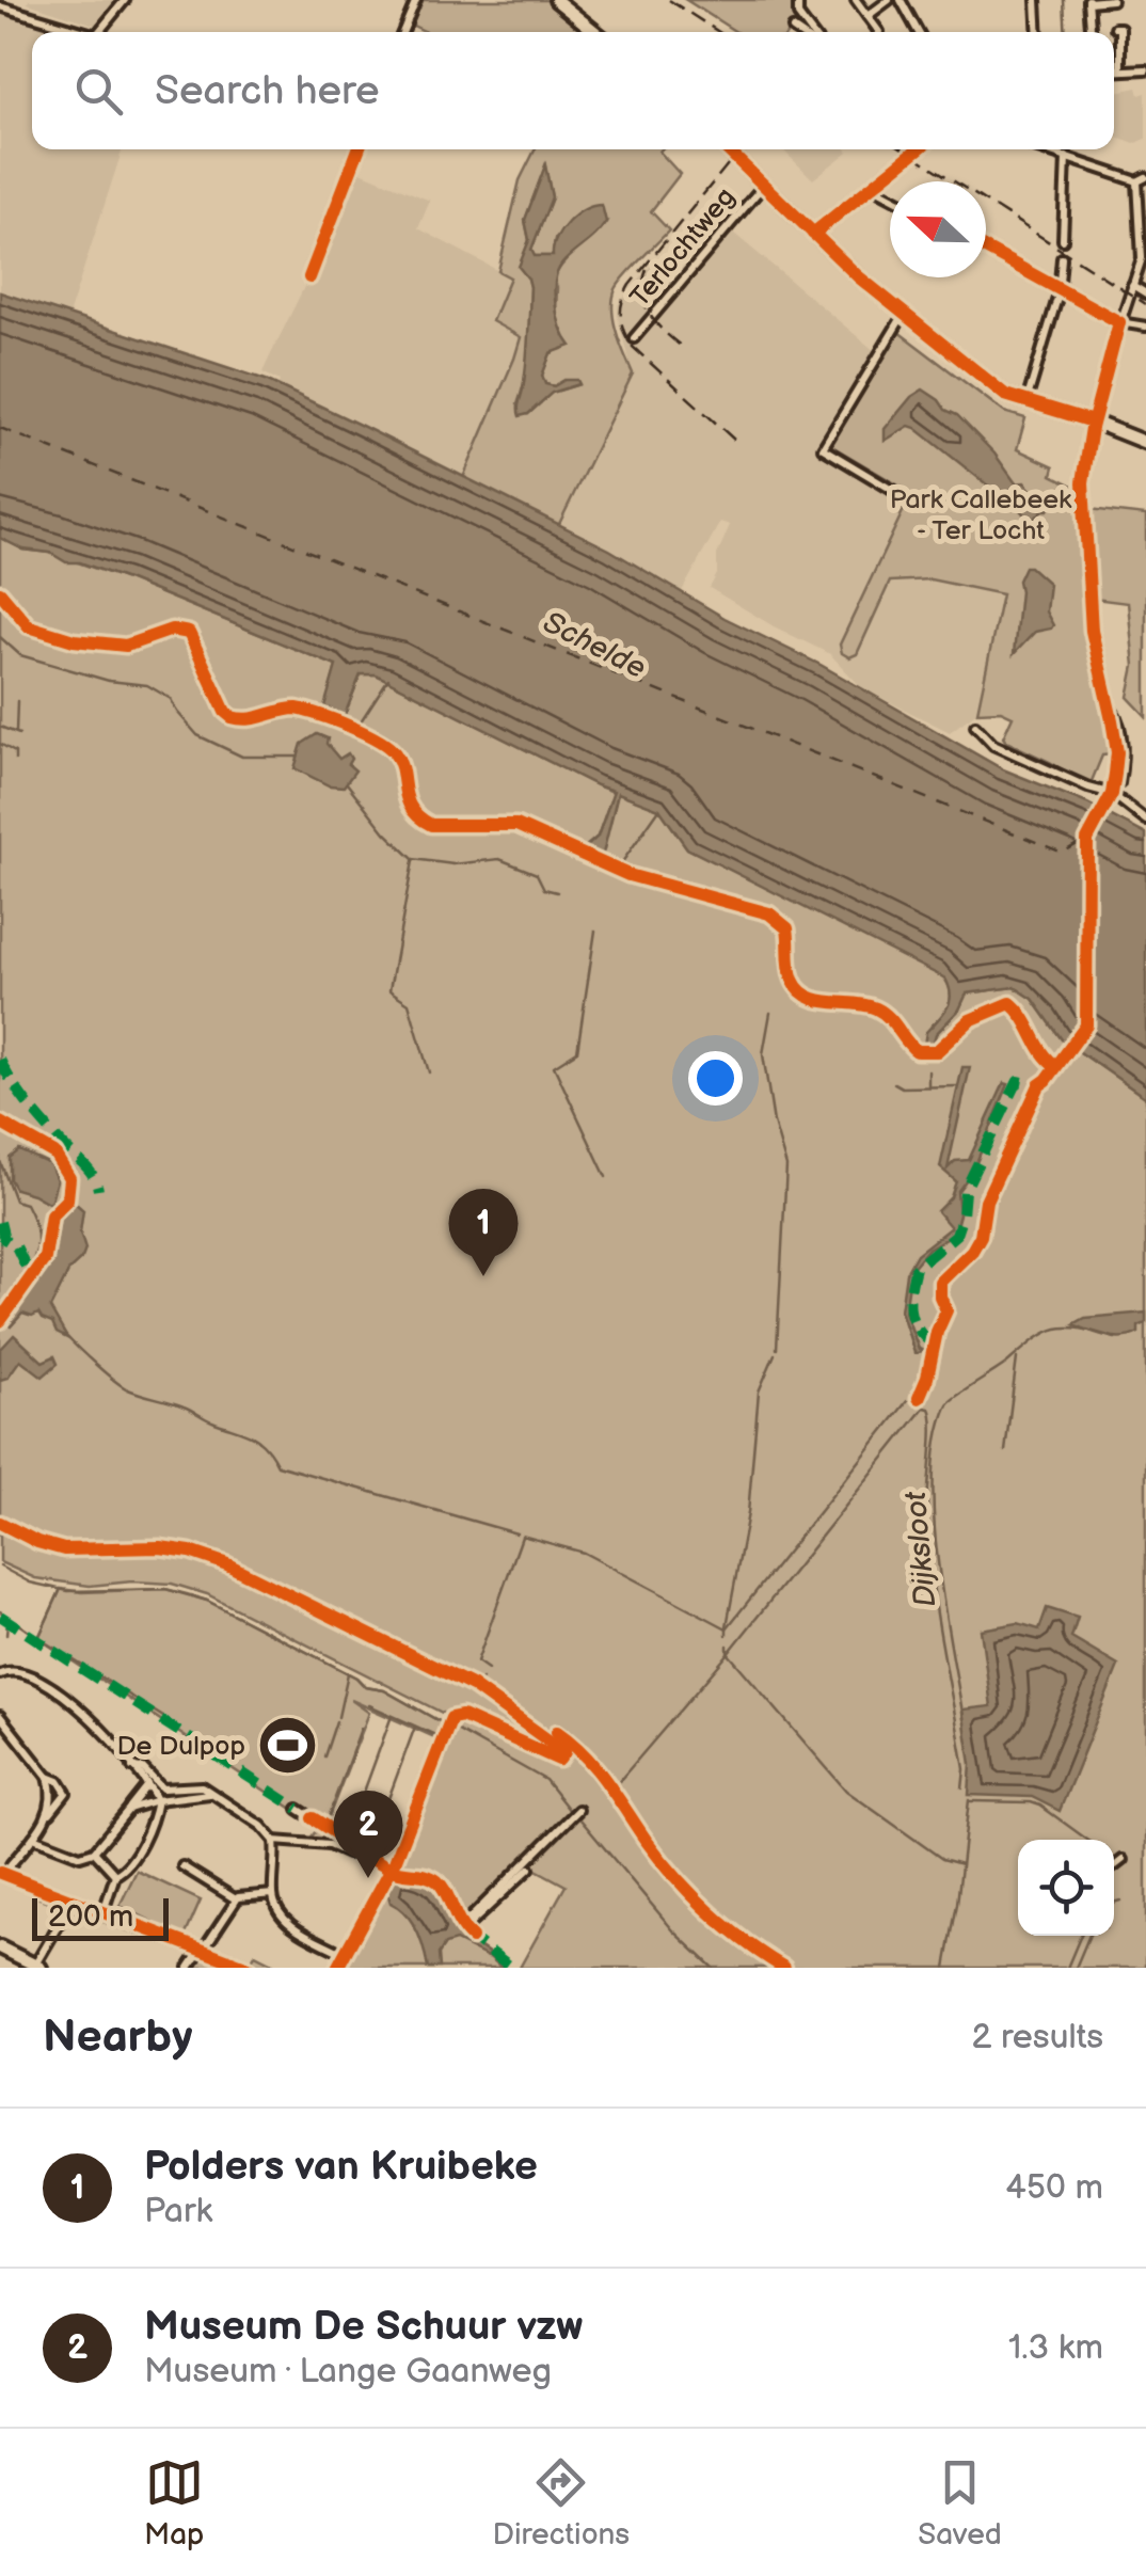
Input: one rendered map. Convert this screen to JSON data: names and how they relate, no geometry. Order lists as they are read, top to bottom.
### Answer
{
  "streets": {
    "street": ["Terlochtweg"]
  },
  "water": ["Schelde", "Dijksloot"],
  "parks": ["Park Callebeek - Ter Locht"],
  "places": {
    "sports": ["De Dulpop"]
  },
  "scale_bar": "200 m",
  "north": "left",
  "page": {
    "search": "Search here",
    "pins": ["1", "2"],
    "scale": "200 m",
    "heading": ["Nearby", "2 results"],
    "list": [
      {
        "mark": "1",
        "name": "Polders van Kruibeke",
        "note": "Park",
        "value": "450 m"
      },
      {
        "mark": "2",
        "name": "Museum De Schuur vzw",
        "note": "Museum · Lange Gaanweg",
        "value": "1.3 km"
      }
    ],
    "nav": ["Map", "Directions", "Saved"]
  }
}
